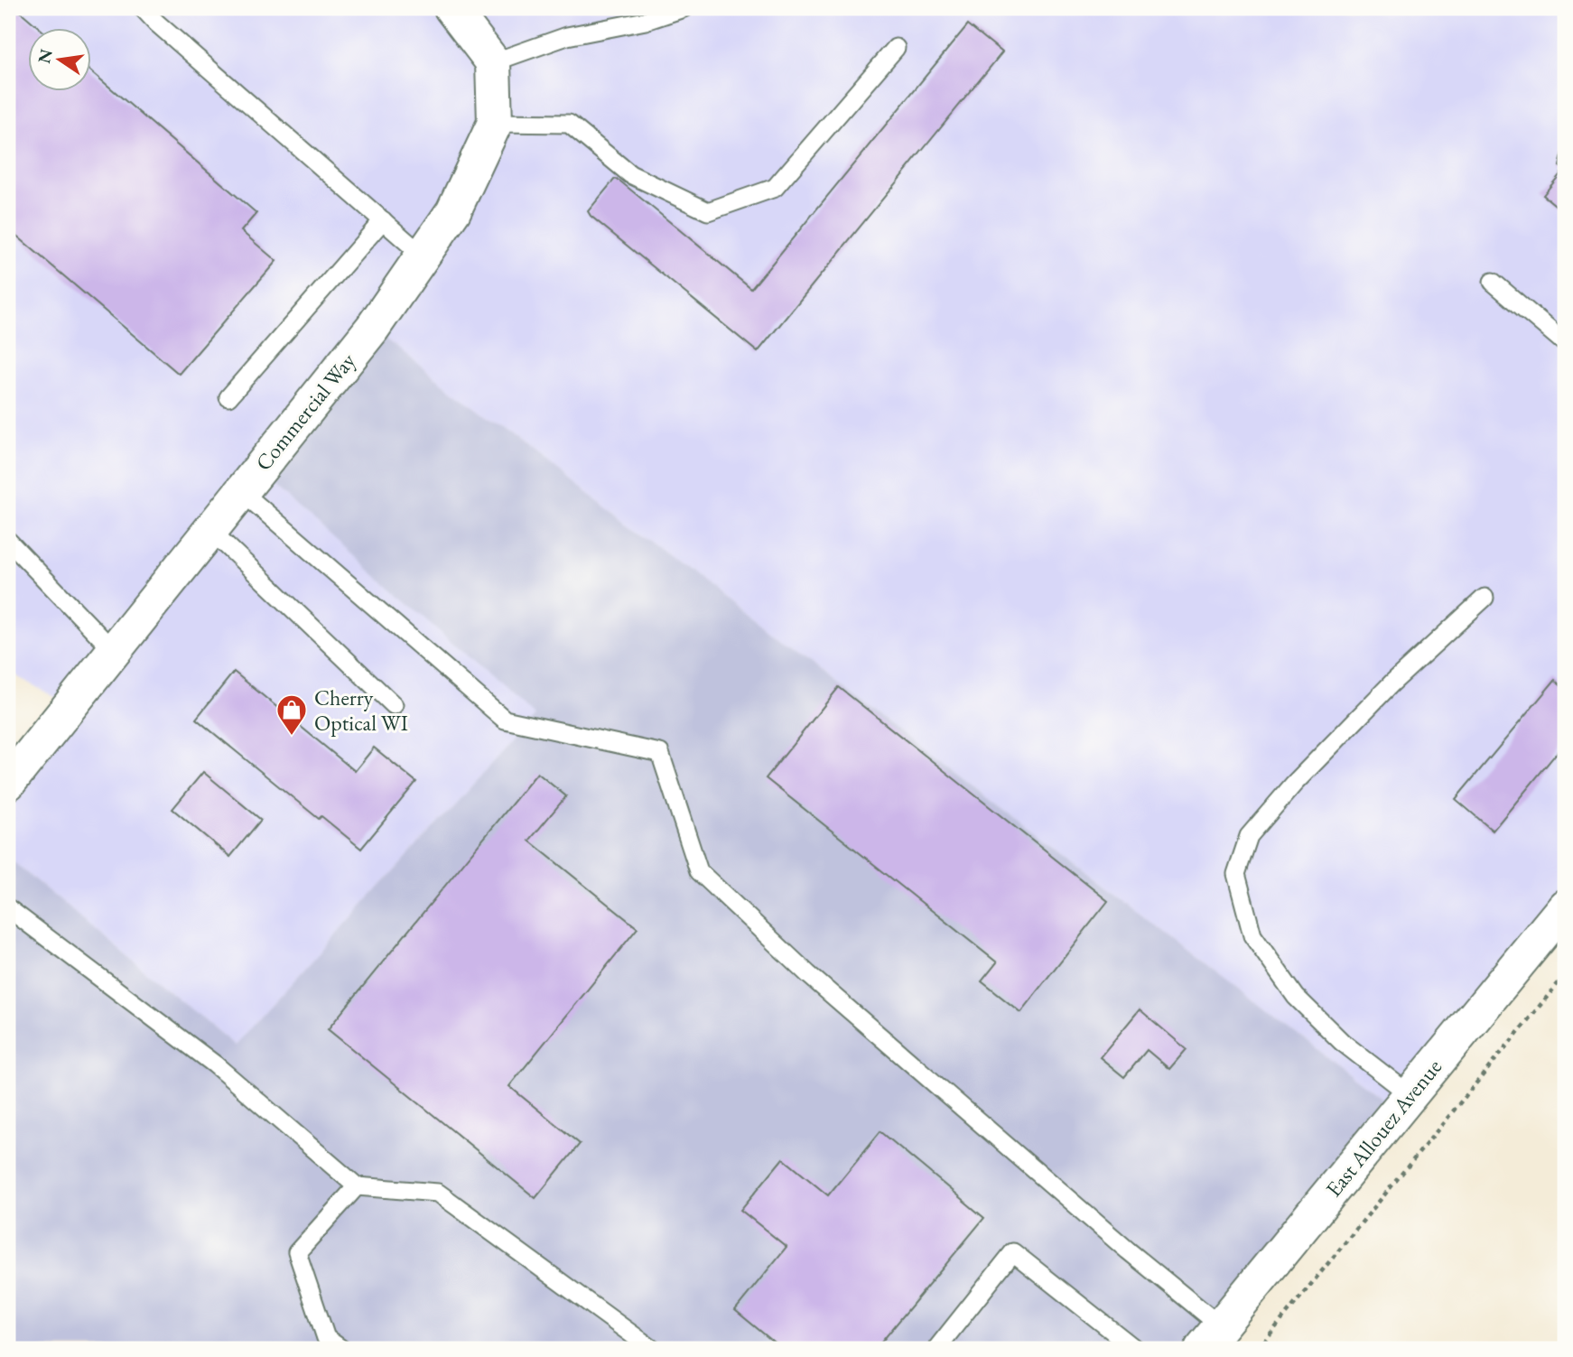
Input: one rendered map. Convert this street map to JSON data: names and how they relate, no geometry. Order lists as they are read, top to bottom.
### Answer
{
  "streets": {
    "street": ["Commercial Way", "East Allouez Avenue"]
  },
  "places": {
    "shop": ["Cherry Optical WI"]
  },
  "north": "left"
}
